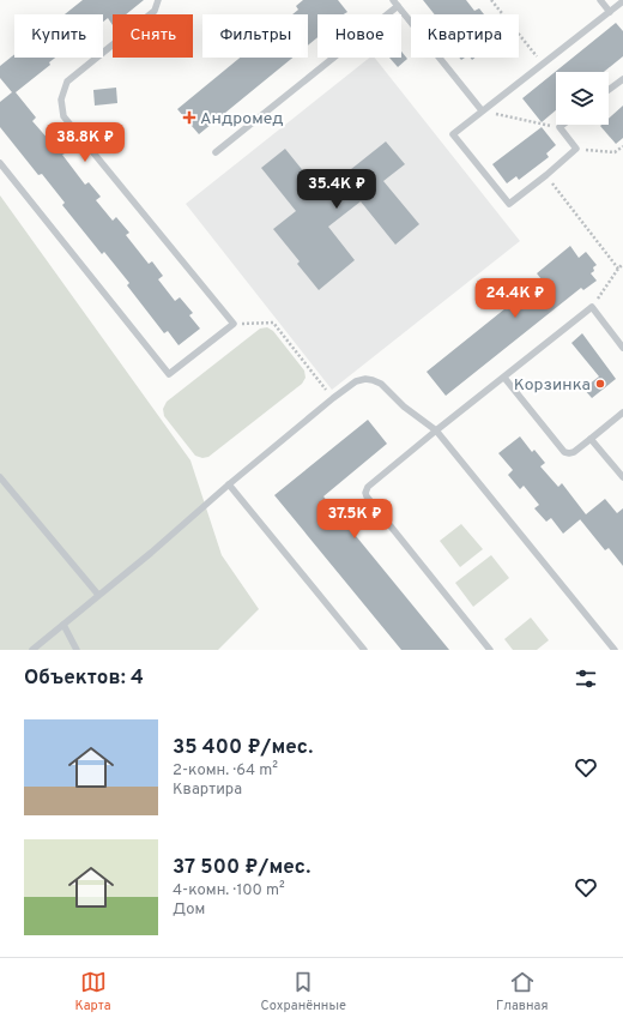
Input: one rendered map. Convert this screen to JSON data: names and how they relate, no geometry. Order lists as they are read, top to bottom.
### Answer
{
  "places": {
    "health": ["Андромед"],
    "other": ["Корзинка"]
  },
  "page": {
    "chip": [
      "Купить",
      "Снять",
      "Фильтры",
      "Новое",
      "Квартира"
    ],
    "price": [
      "38.8K ₽",
      "35.4K ₽",
      "24.4K ₽",
      "37.5K ₽"
    ],
    "heading": "Объектов: 4",
    "list": [
      {
        "name": "35 400 ₽/мес.",
        "note": "2-комн. · 64 m² · Квартира"
      },
      {
        "name": "37 500 ₽/мес.",
        "note": "4-комн. · 100 m² · Дом"
      }
    ],
    "tabs": ["Карта", "Сохранённые", "Главная"]
  }
}
